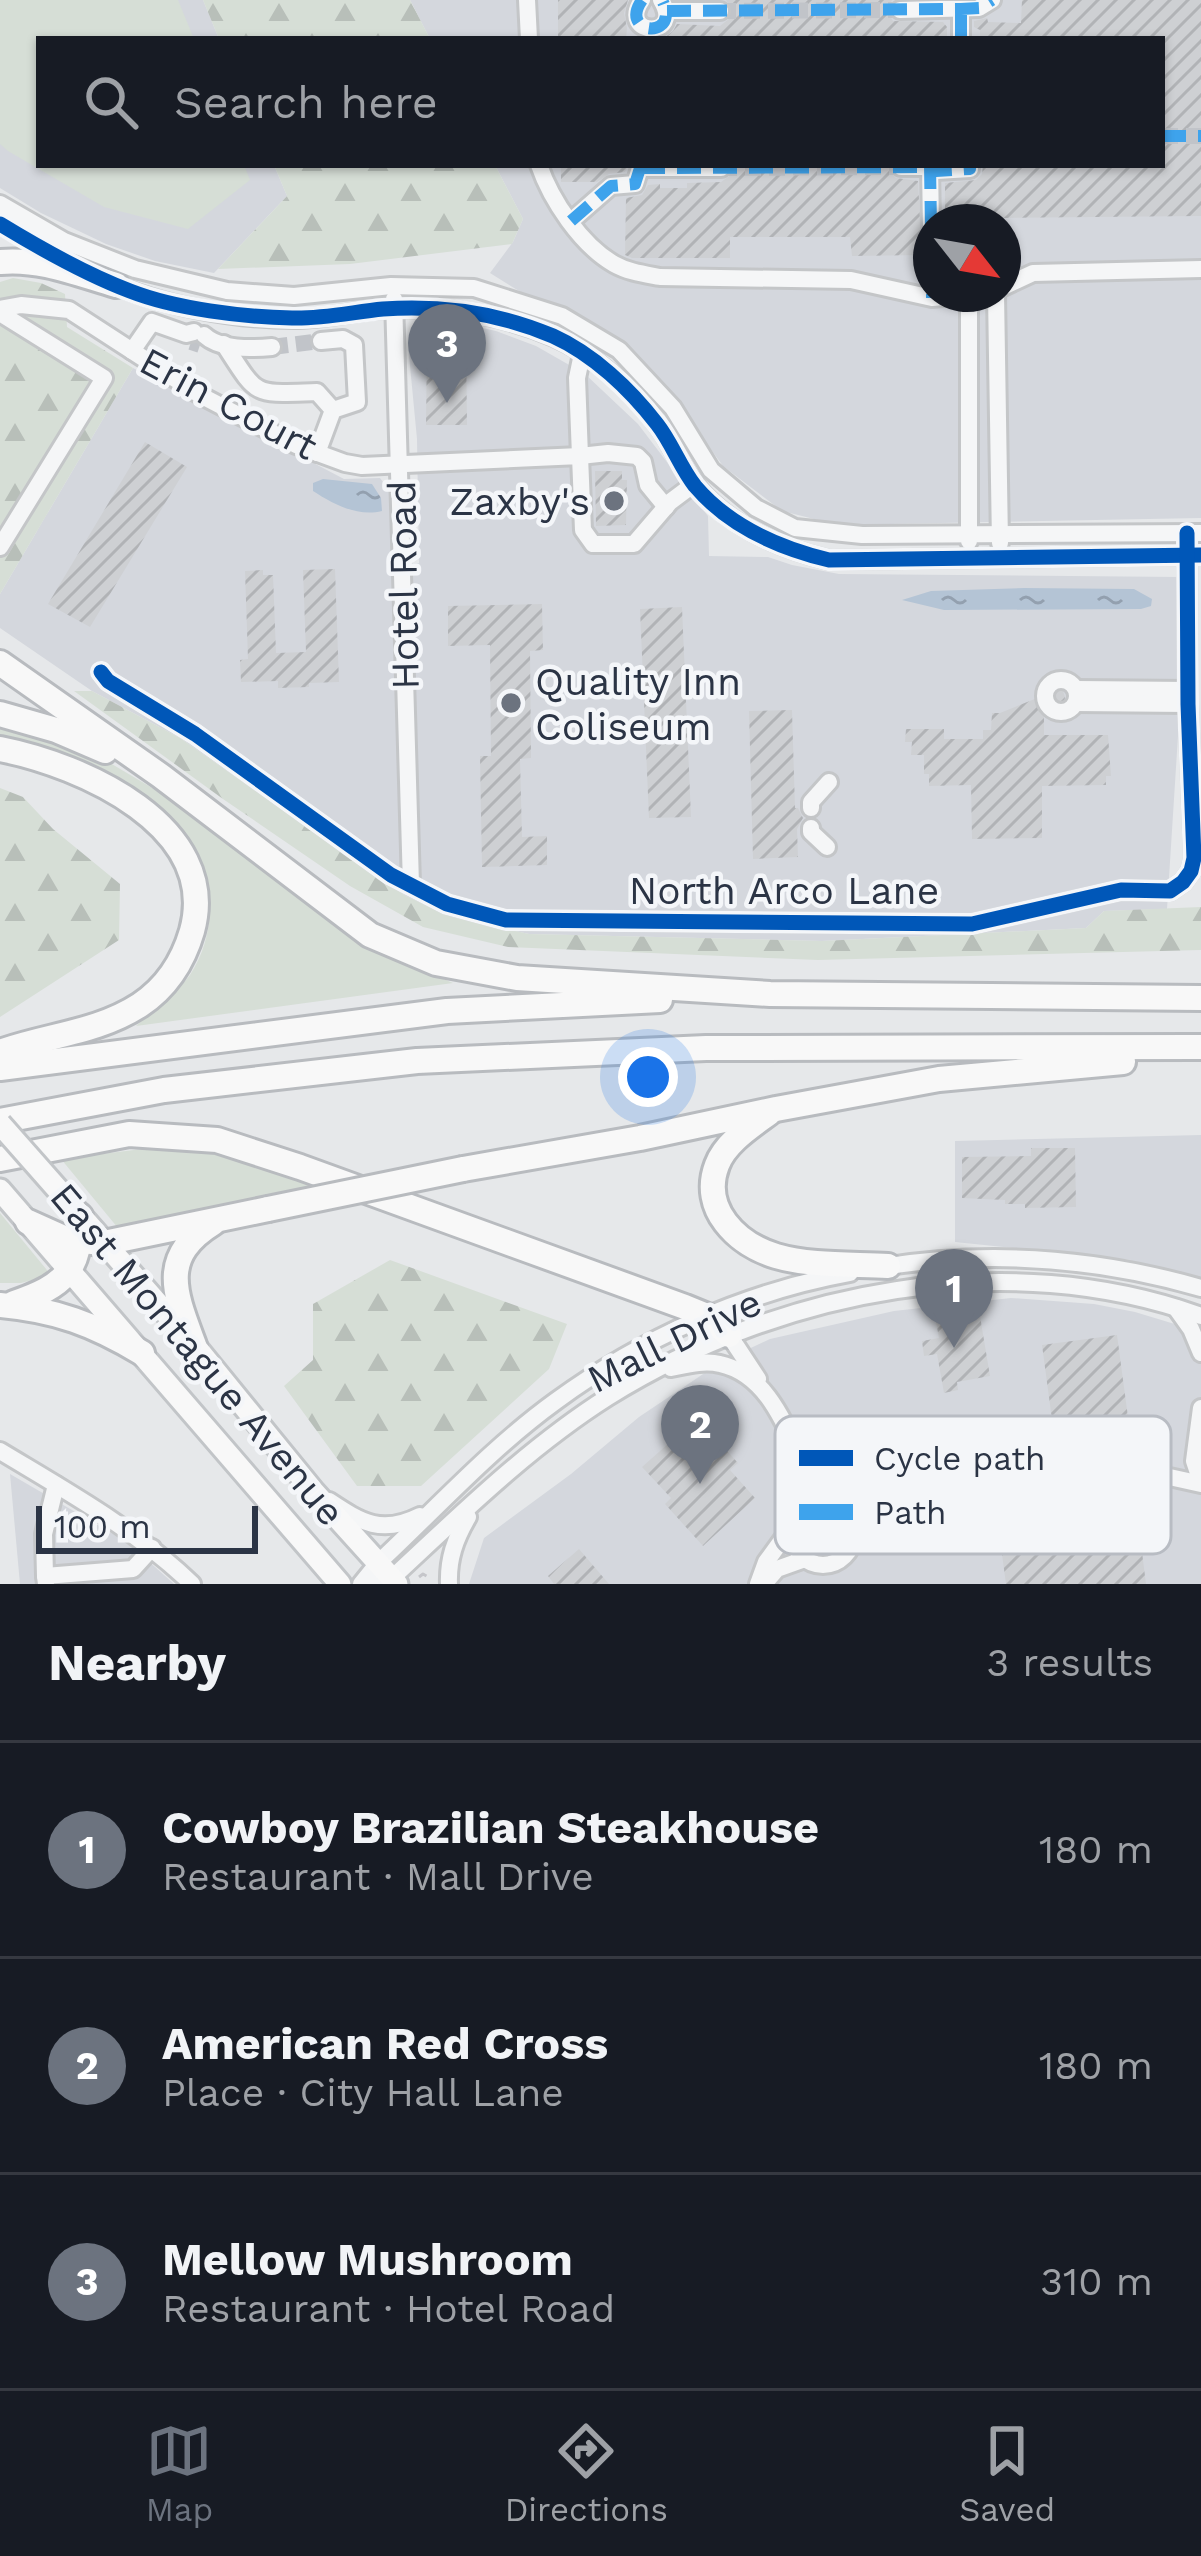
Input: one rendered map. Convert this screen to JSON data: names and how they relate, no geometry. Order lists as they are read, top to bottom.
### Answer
{
  "streets": {
    "main road": ["East Montague Avenue"],
    "street": [
      "Erin Court",
      "Hotel Road",
      "North Arco Lane",
      "Mall Drive"
    ]
  },
  "crossings": [
    ["Erin Court", "Hotel Road"],
    ["Hotel Road", "North Arco Lane"],
    ["Mall Drive", "East Montague Avenue"]
  ],
  "places": ["Zaxby's", "Quality Inn Coliseum"],
  "legend": ["Cycle path", "Path"],
  "scale_bar": "100 m",
  "north": "bottom right",
  "page": {
    "search": "Search here",
    "pins": ["3", "1", "2"],
    "scale": "100 m",
    "heading": ["Nearby", "3 results"],
    "list": [
      {
        "mark": "1",
        "name": "Cowboy Brazilian Steakhouse",
        "note": "Restaurant · Mall Drive",
        "value": "180 m"
      },
      {
        "mark": "2",
        "name": "American Red Cross",
        "note": "Place · City Hall Lane",
        "value": "180 m"
      },
      {
        "mark": "3",
        "name": "Mellow Mushroom",
        "note": "Restaurant · Hotel Road",
        "value": "310 m"
      }
    ],
    "nav": ["Map", "Directions", "Saved"]
  }
}
